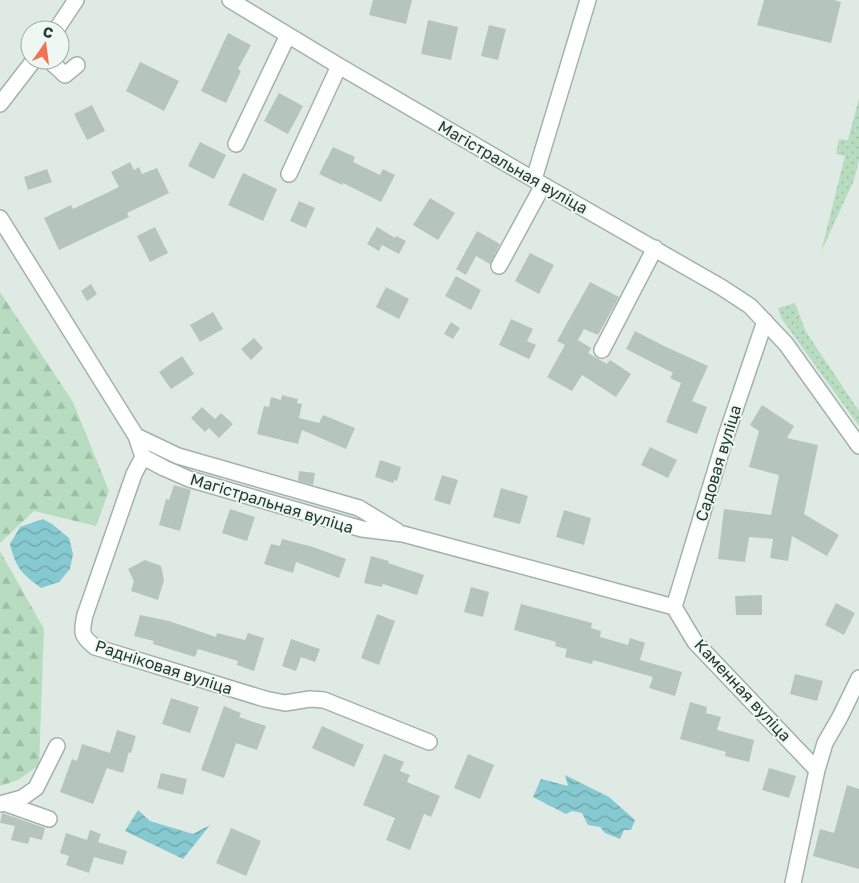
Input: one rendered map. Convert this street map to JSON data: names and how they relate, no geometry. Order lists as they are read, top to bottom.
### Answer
{
  "streets": {
    "street": [
      "Магістральная вуліца",
      "Садовая вуліца",
      "Радніковая вуліца",
      "Каменная вуліца"
    ]
  },
  "crossings": [
    ["Магістральная вуліца", "Садовая вуліца"],
    ["Магістральная вуліца", "Радніковая вуліца"],
    ["Магістральная вуліца", "Каменная вуліца"],
    ["Садовая вуліца", "Каменная вуліца"]
  ],
  "north": "top"
}
